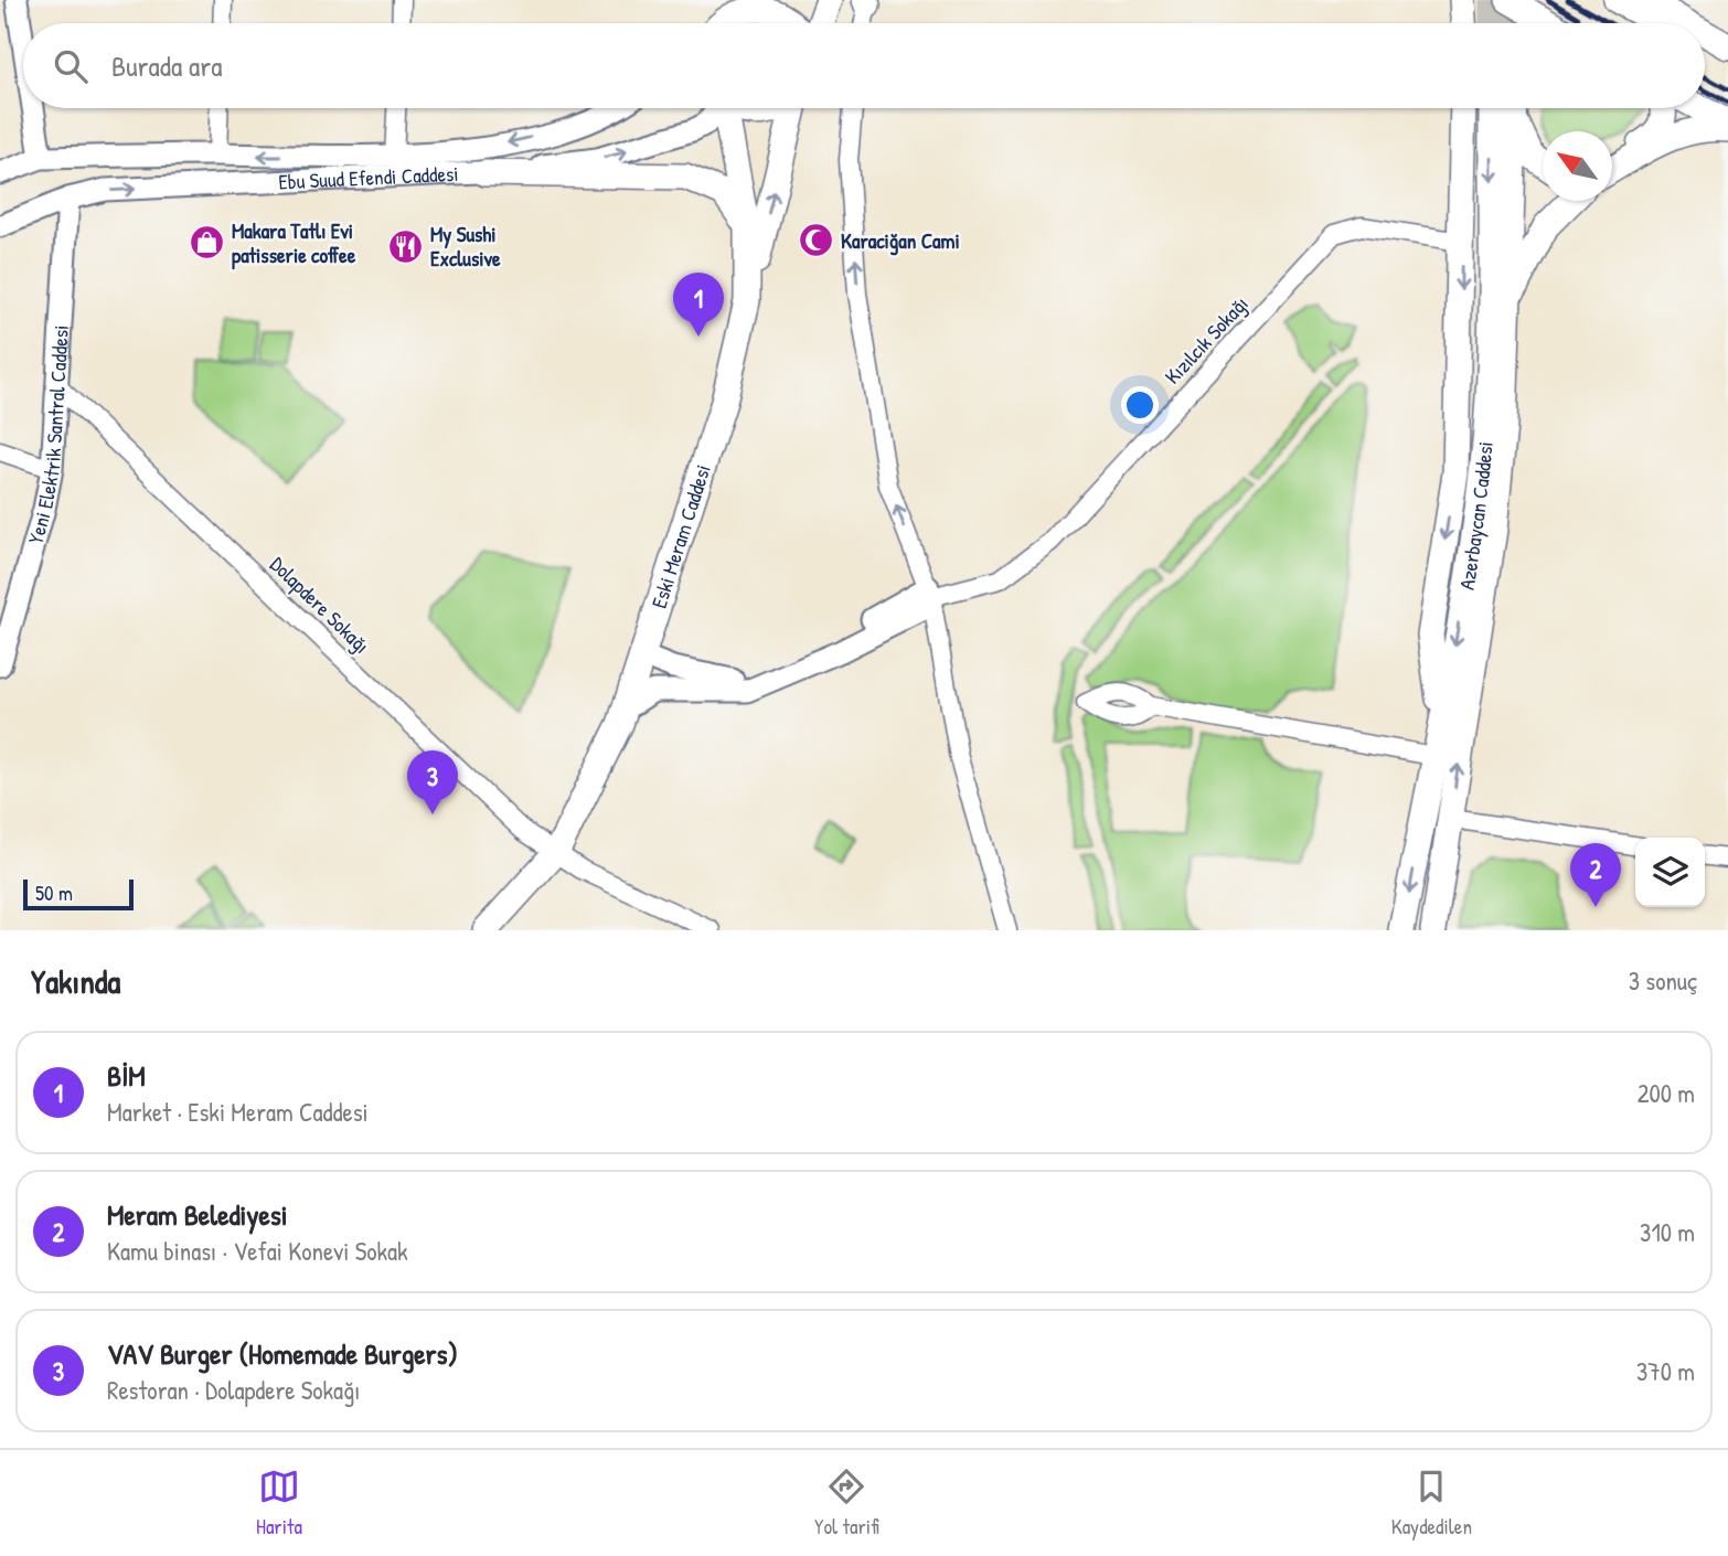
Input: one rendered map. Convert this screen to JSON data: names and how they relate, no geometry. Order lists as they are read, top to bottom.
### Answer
{
  "streets": {
    "main road": ["Azerbaycan Caddesi", "Eski Meram Caddesi"],
    "street": [
      "Ebu Suud Efendi Caddesi",
      "Kızılcık Sokağı",
      "Yeni Elektrik Santral Caddesi",
      "Dolapdere Sokağı"
    ]
  },
  "crossings": [
    ["Ebu Suud Efendi Caddesi", "Yeni Elektrik Santral Caddesi"],
    ["Yeni Elektrik Santral Caddesi", "Dolapdere Sokağı"],
    ["Eski Meram Caddesi", "Dolapdere Sokağı"]
  ],
  "places": {
    "mosque": ["Karaciğan Cami"],
    "shop": ["Makara Tatlı Evi patisserie coffee"],
    "restaurant": ["My Sushi Exclusive"]
  },
  "scale_bar": "50 m",
  "north": "top left",
  "page": {
    "search": "Burada ara",
    "pins": ["1", "3", "2"],
    "scale": "50 m",
    "heading": ["Yakında", "3 sonuç"],
    "list": [
      {
        "mark": "1",
        "name": "BİM",
        "note": "Market · Eski Meram Caddesi",
        "value": "200 m"
      },
      {
        "mark": "2",
        "name": "Meram Belediyesi",
        "note": "Kamu binası · Vefai Konevi Sokak",
        "value": "310 m"
      },
      {
        "mark": "3",
        "name": "VAV Burger (Homemade Burgers)",
        "note": "Restoran · Dolapdere Sokağı",
        "value": "370 m"
      }
    ],
    "nav": ["Harita", "Yol tarifi", "Kaydedilen"]
  }
}
